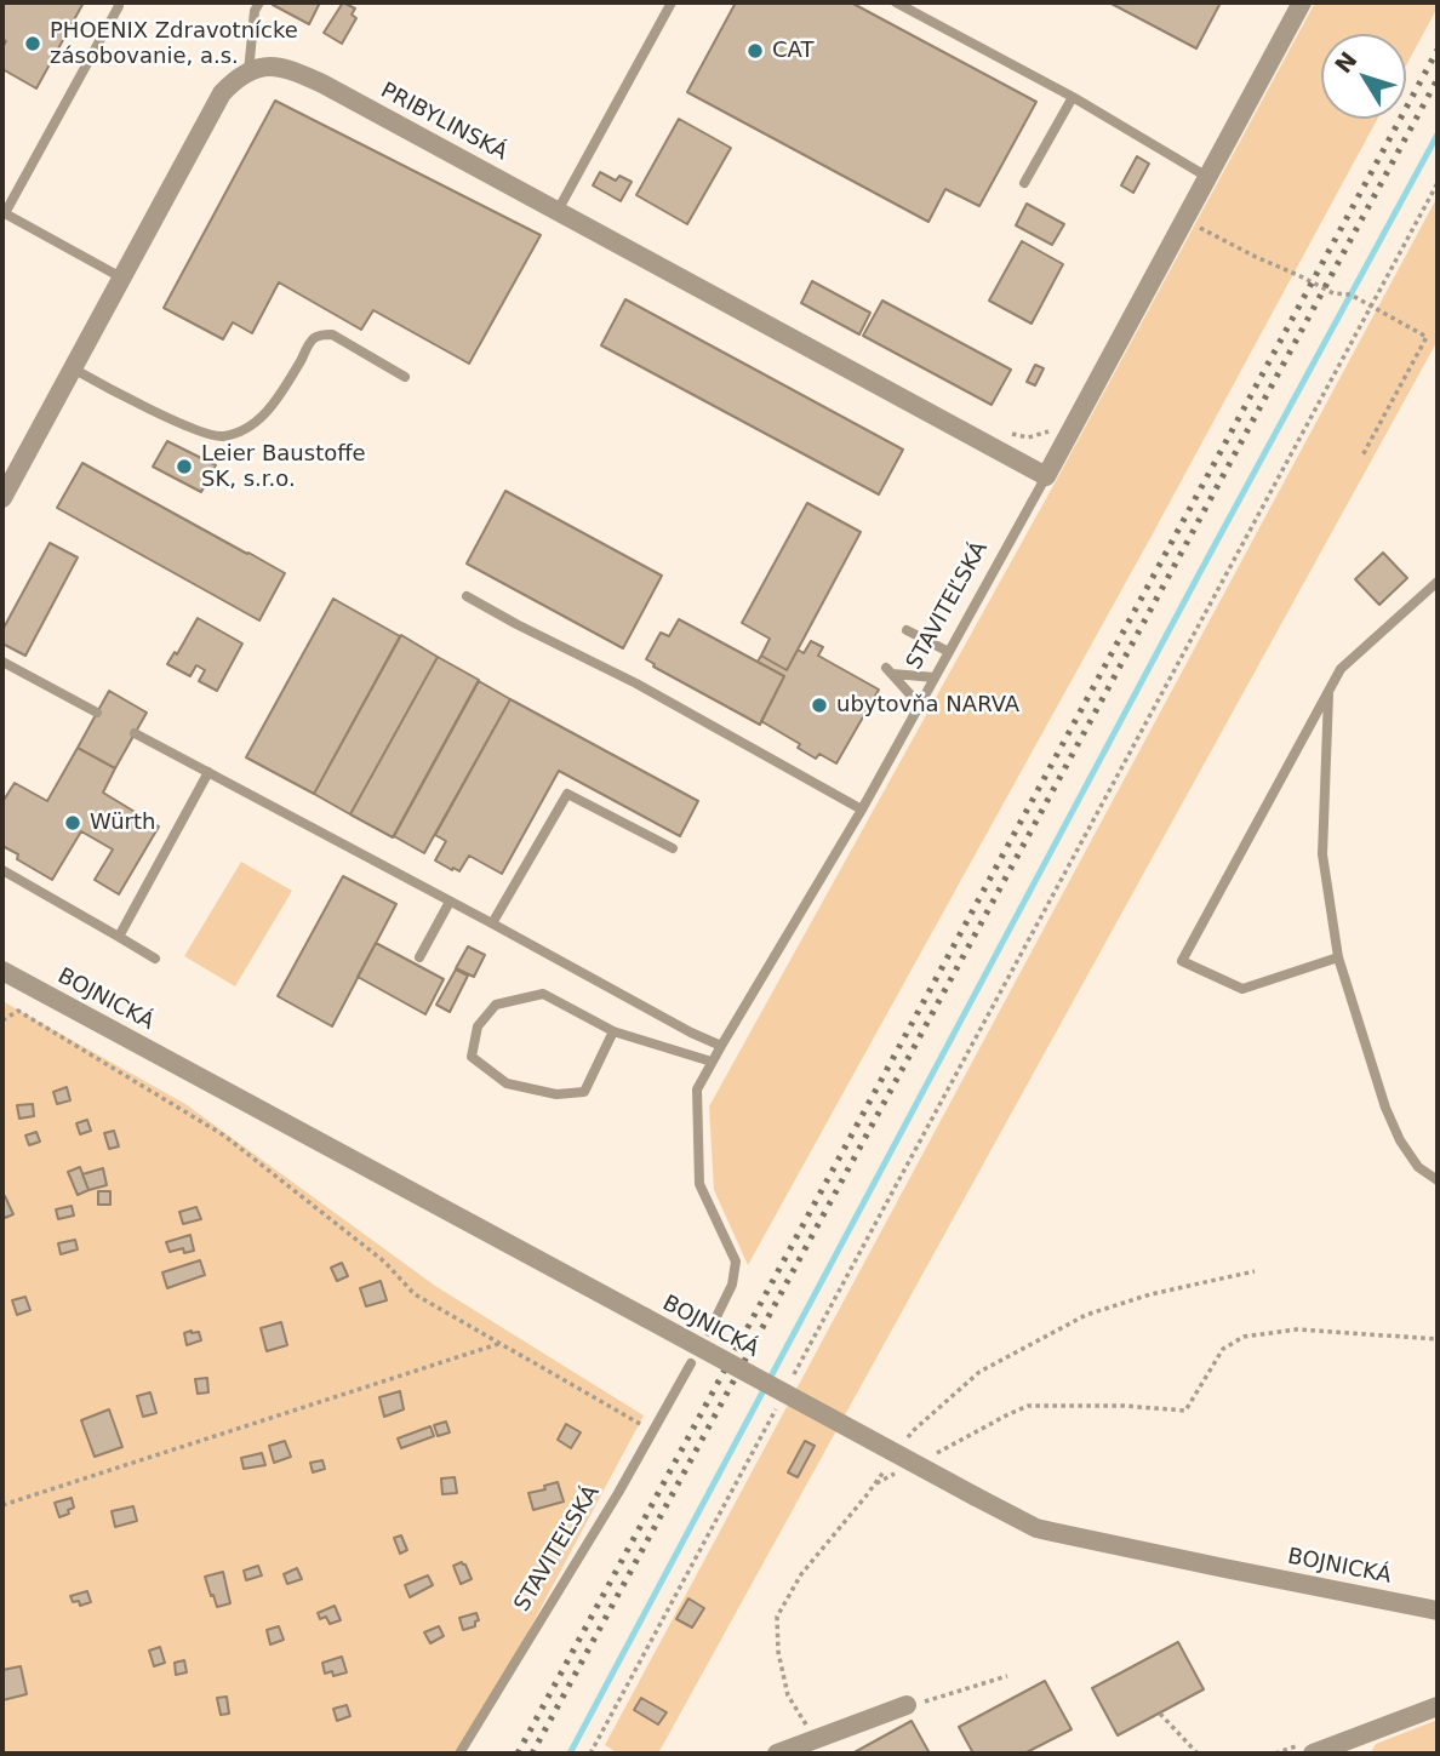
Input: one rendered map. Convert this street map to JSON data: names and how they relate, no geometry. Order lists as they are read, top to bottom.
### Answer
{
  "streets": {
    "street": ["PRIBYLINSKÁ", "STAVITEĽSKÁ", "BOJNICKÁ"]
  },
  "crossings": [
    ["PRIBYLINSKÁ", "STAVITEĽSKÁ"]
  ],
  "places": [
    "PHOENIX Zdravotnícke zásobovanie, a.s.",
    "CAT",
    "Leier Baustoffe SK, s.r.o.",
    "ubytovňa NARVA",
    "Würth"
  ],
  "north": "top left"
}
